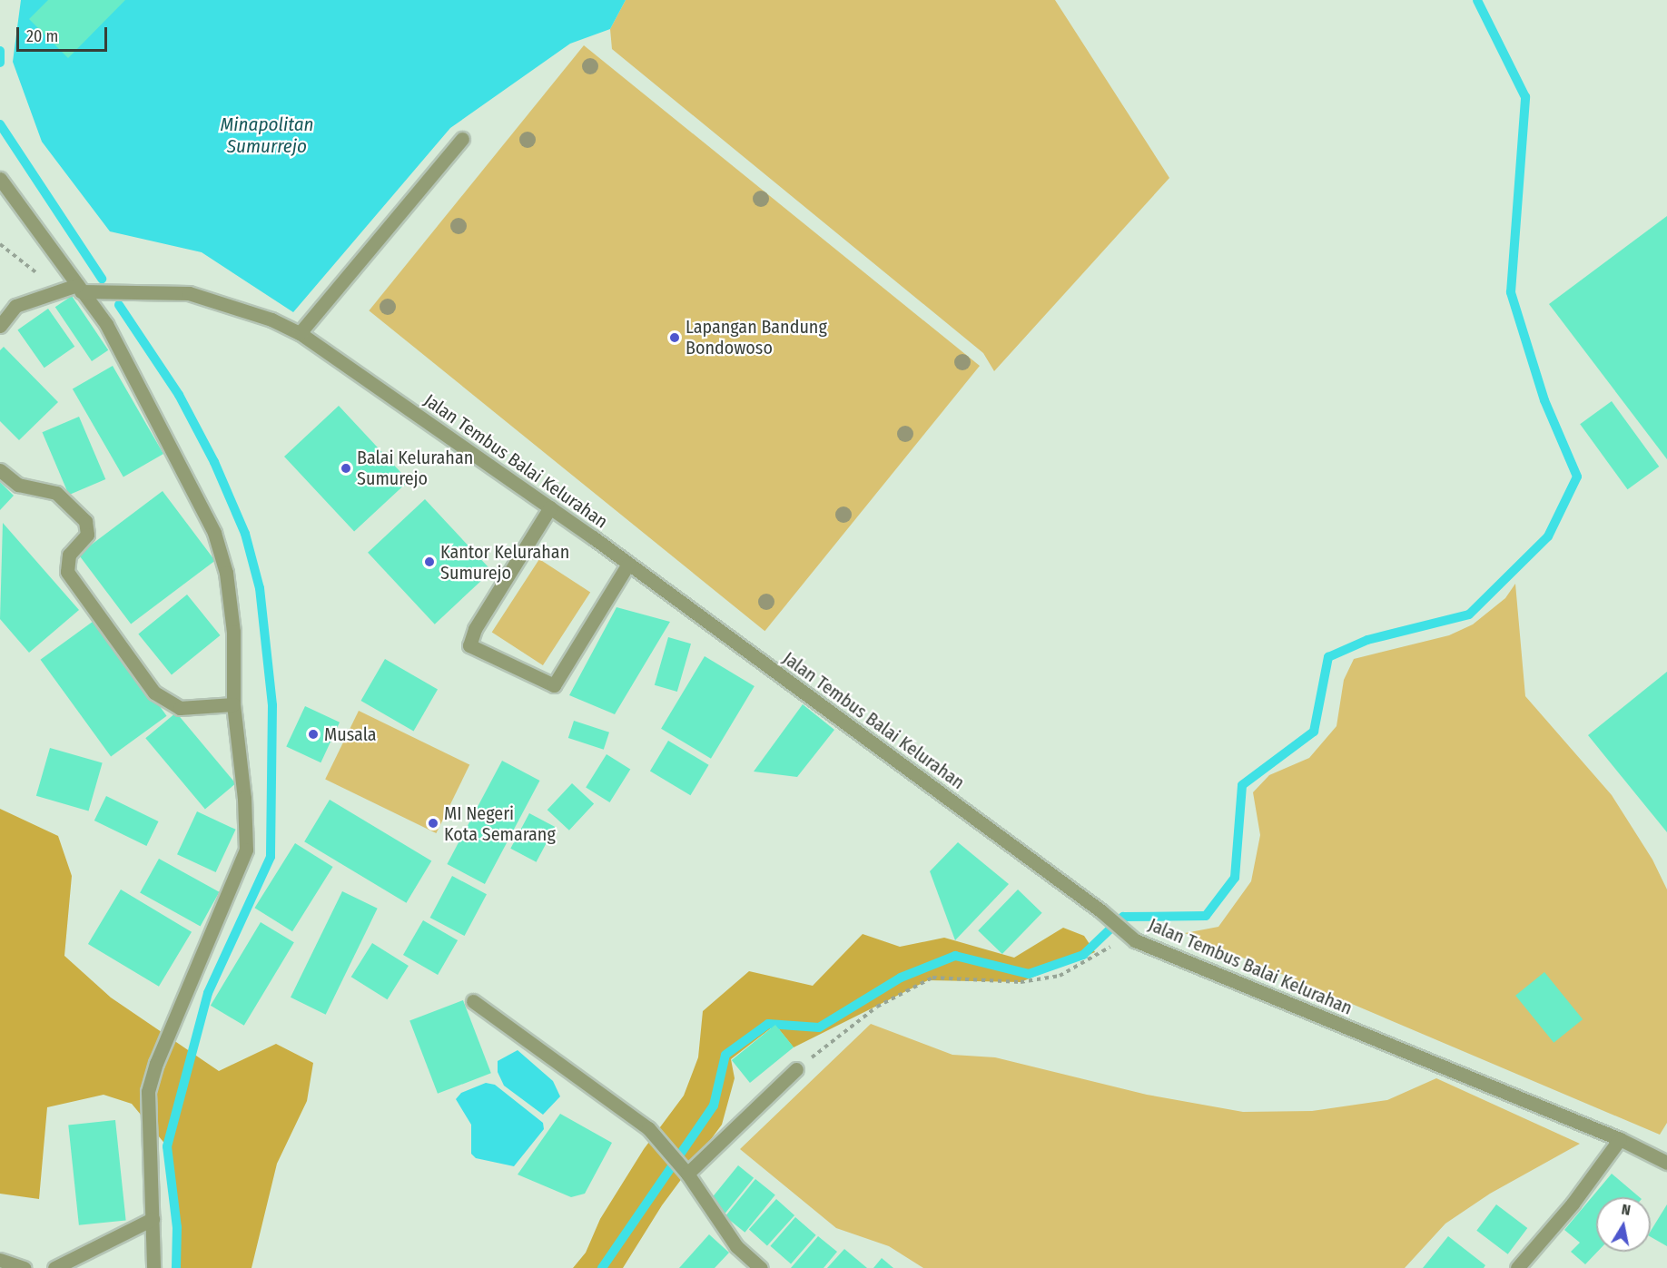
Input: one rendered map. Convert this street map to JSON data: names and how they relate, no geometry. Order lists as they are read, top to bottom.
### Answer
{
  "streets": {
    "street": ["Jalan Tembus Balai Kelurahan"]
  },
  "water": ["Minapolitan Sumurrejo"],
  "places": [
    "Lapangan Bandung Bondowoso",
    "Balai Kelurahan Sumurejo",
    "Kantor Kelurahan Sumurejo",
    "Musala",
    "MI Negeri Kota Semarang"
  ],
  "scale_bar": "20 m",
  "north": "top"
}
